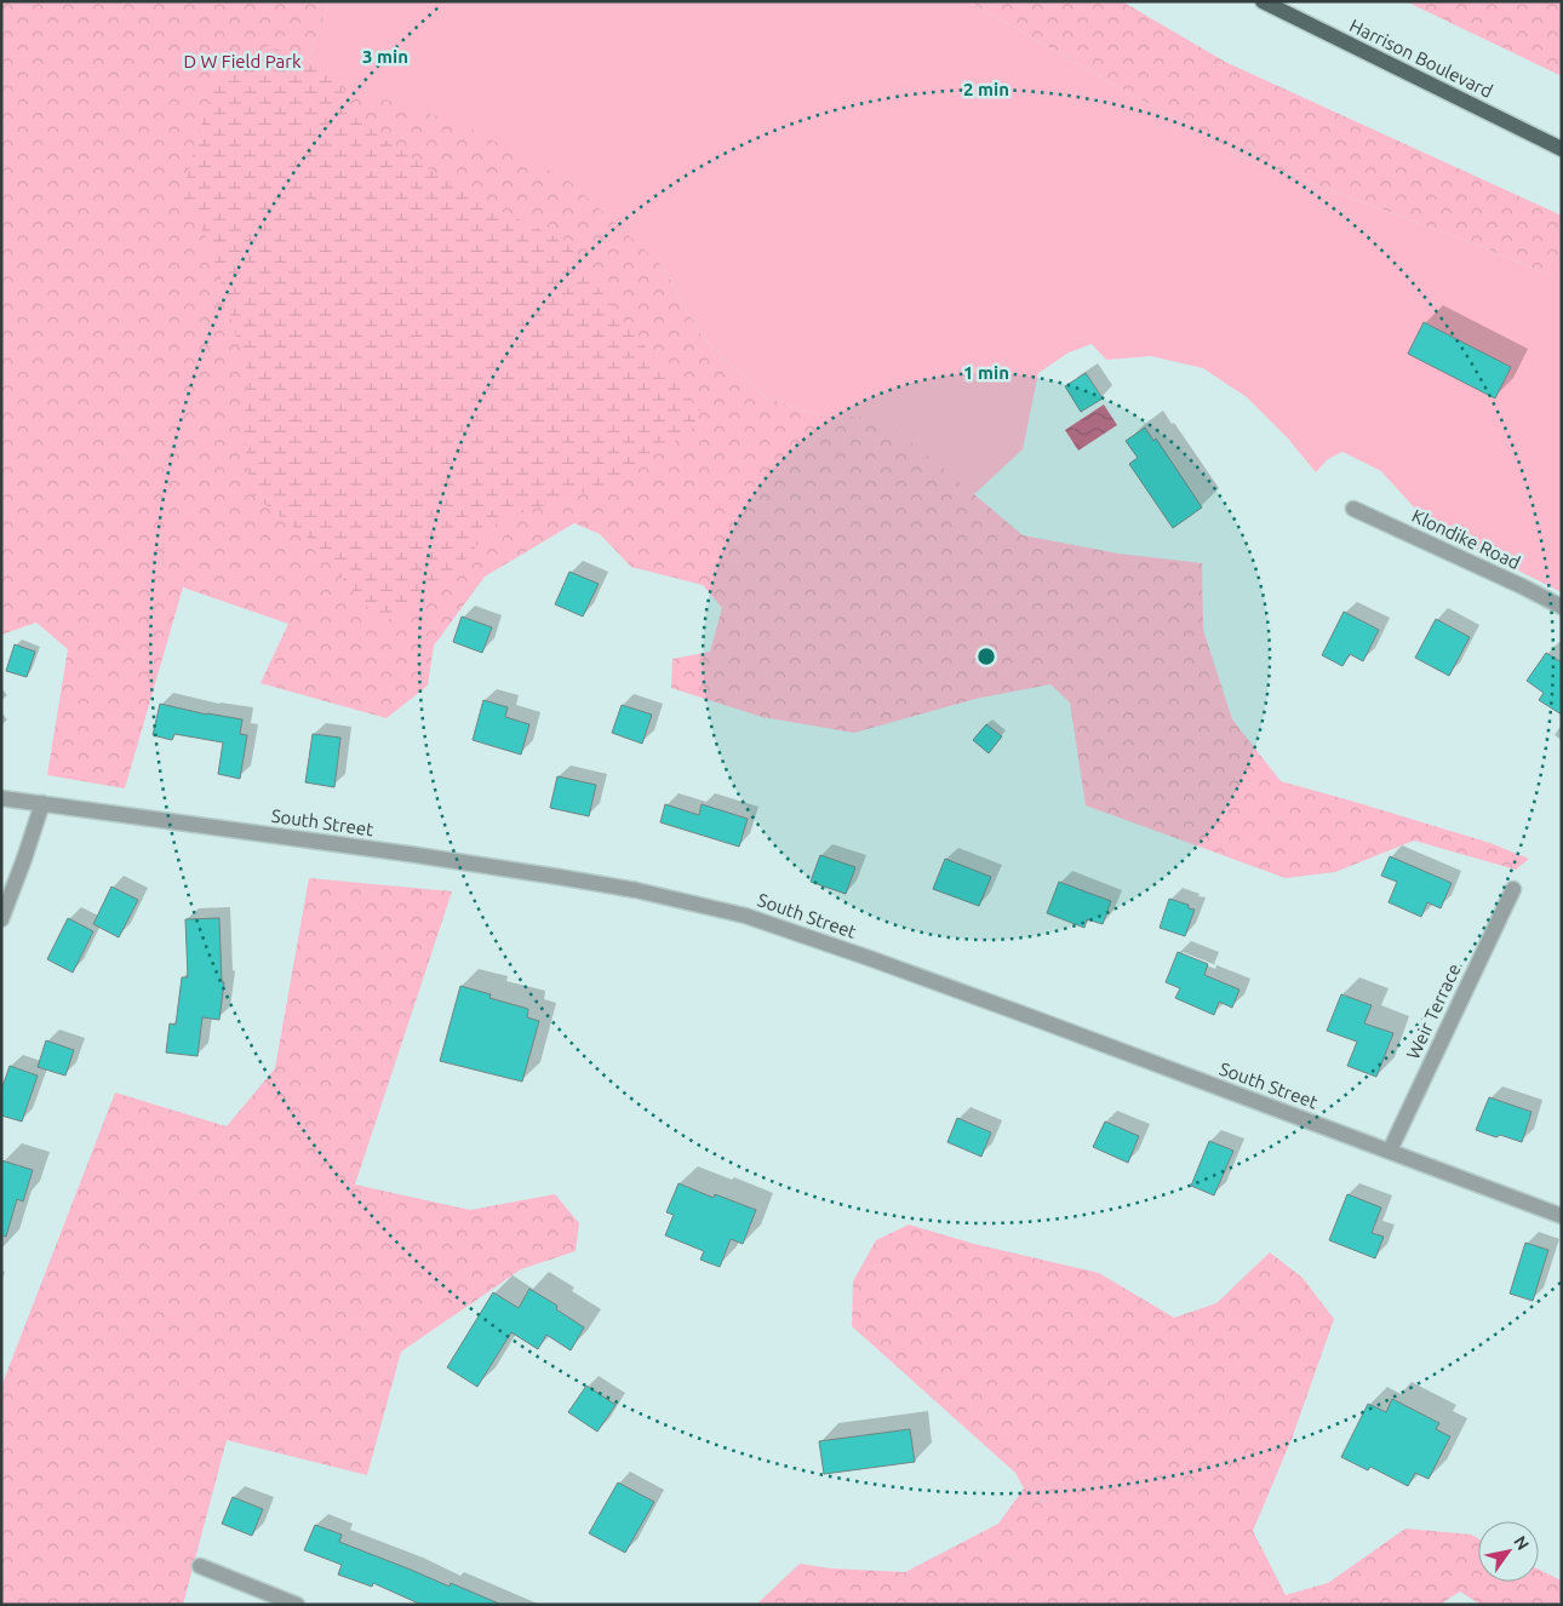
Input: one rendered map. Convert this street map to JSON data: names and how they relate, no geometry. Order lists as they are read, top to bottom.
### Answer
{
  "streets": {
    "main road": ["Harrison Boulevard"],
    "street": ["Klondike Road", "South Street", "Weir Terrace"]
  },
  "crossings": [
    ["South Street", "Weir Terrace"]
  ],
  "parks": ["D W Field Park"],
  "north": "top right",
  "rings": ["3 min", "2 min", "1 min"]
}
